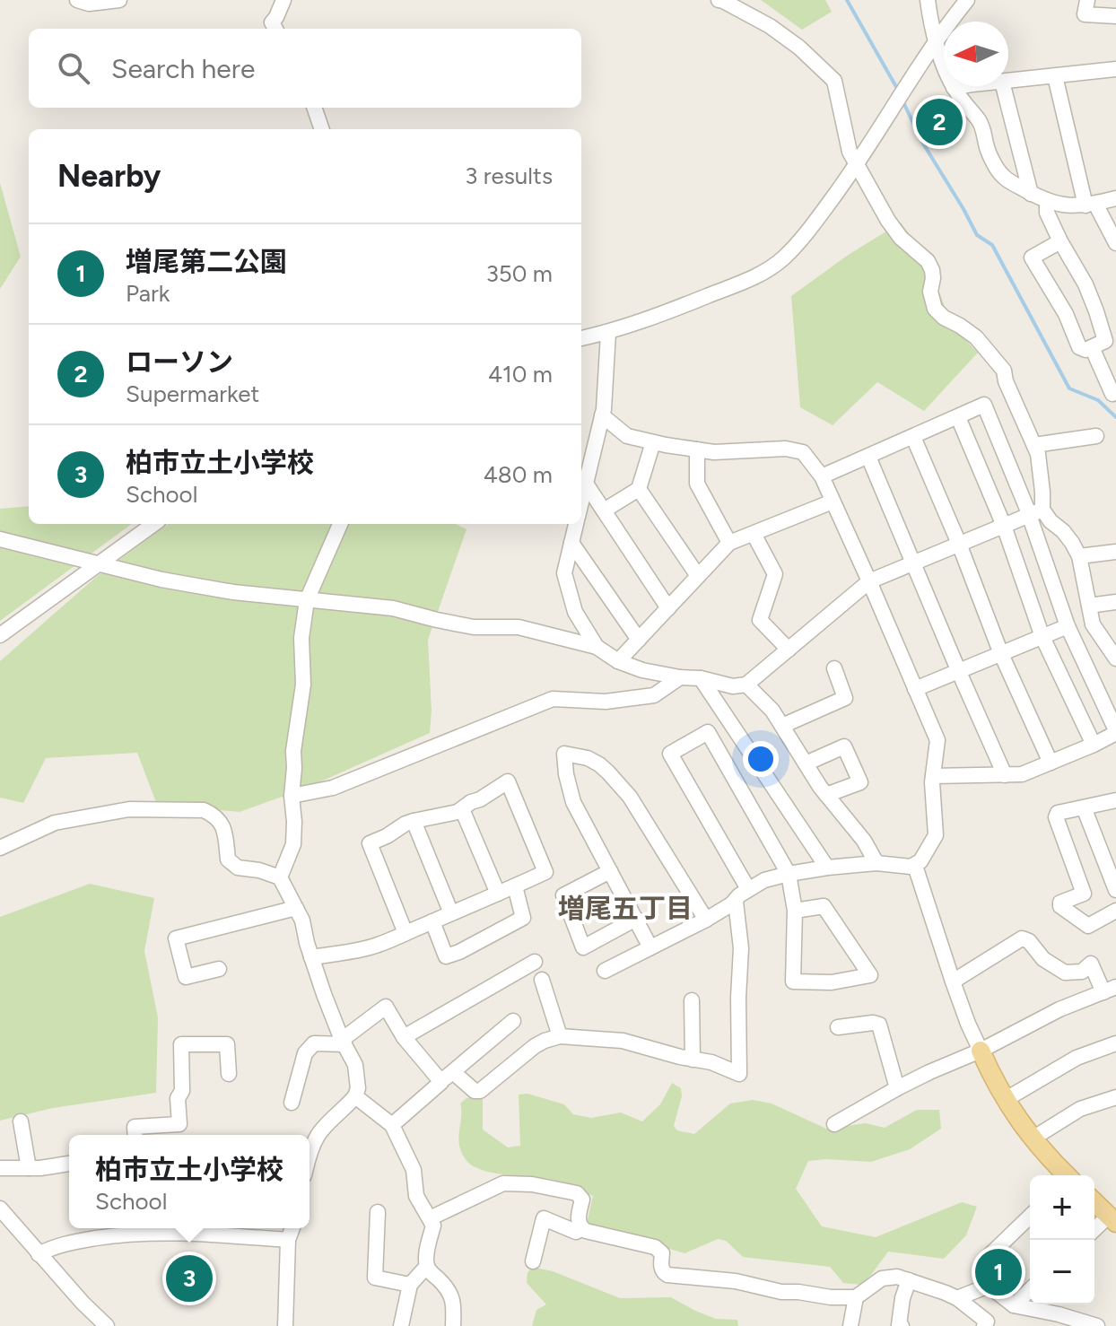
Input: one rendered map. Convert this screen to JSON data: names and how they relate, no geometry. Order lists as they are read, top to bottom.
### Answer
{
  "districts": ["増尾五丁目"],
  "north": "left",
  "page": {
    "search": "Search here",
    "pins": ["2", "1", "3"],
    "heading": ["Nearby", "3 results"],
    "list": [
      {
        "mark": "1",
        "name": "増尾第二公園",
        "note": "Park",
        "value": "350 m"
      },
      {
        "mark": "2",
        "name": "ローソン",
        "note": "Supermarket",
        "value": "410 m"
      },
      {
        "mark": "3",
        "name": "柏市立土小学校",
        "note": "School",
        "value": "480 m"
      }
    ],
    "popup": ["柏市立土小学校", "School"],
    "map_buttons": ["+", "−"]
  }
}
